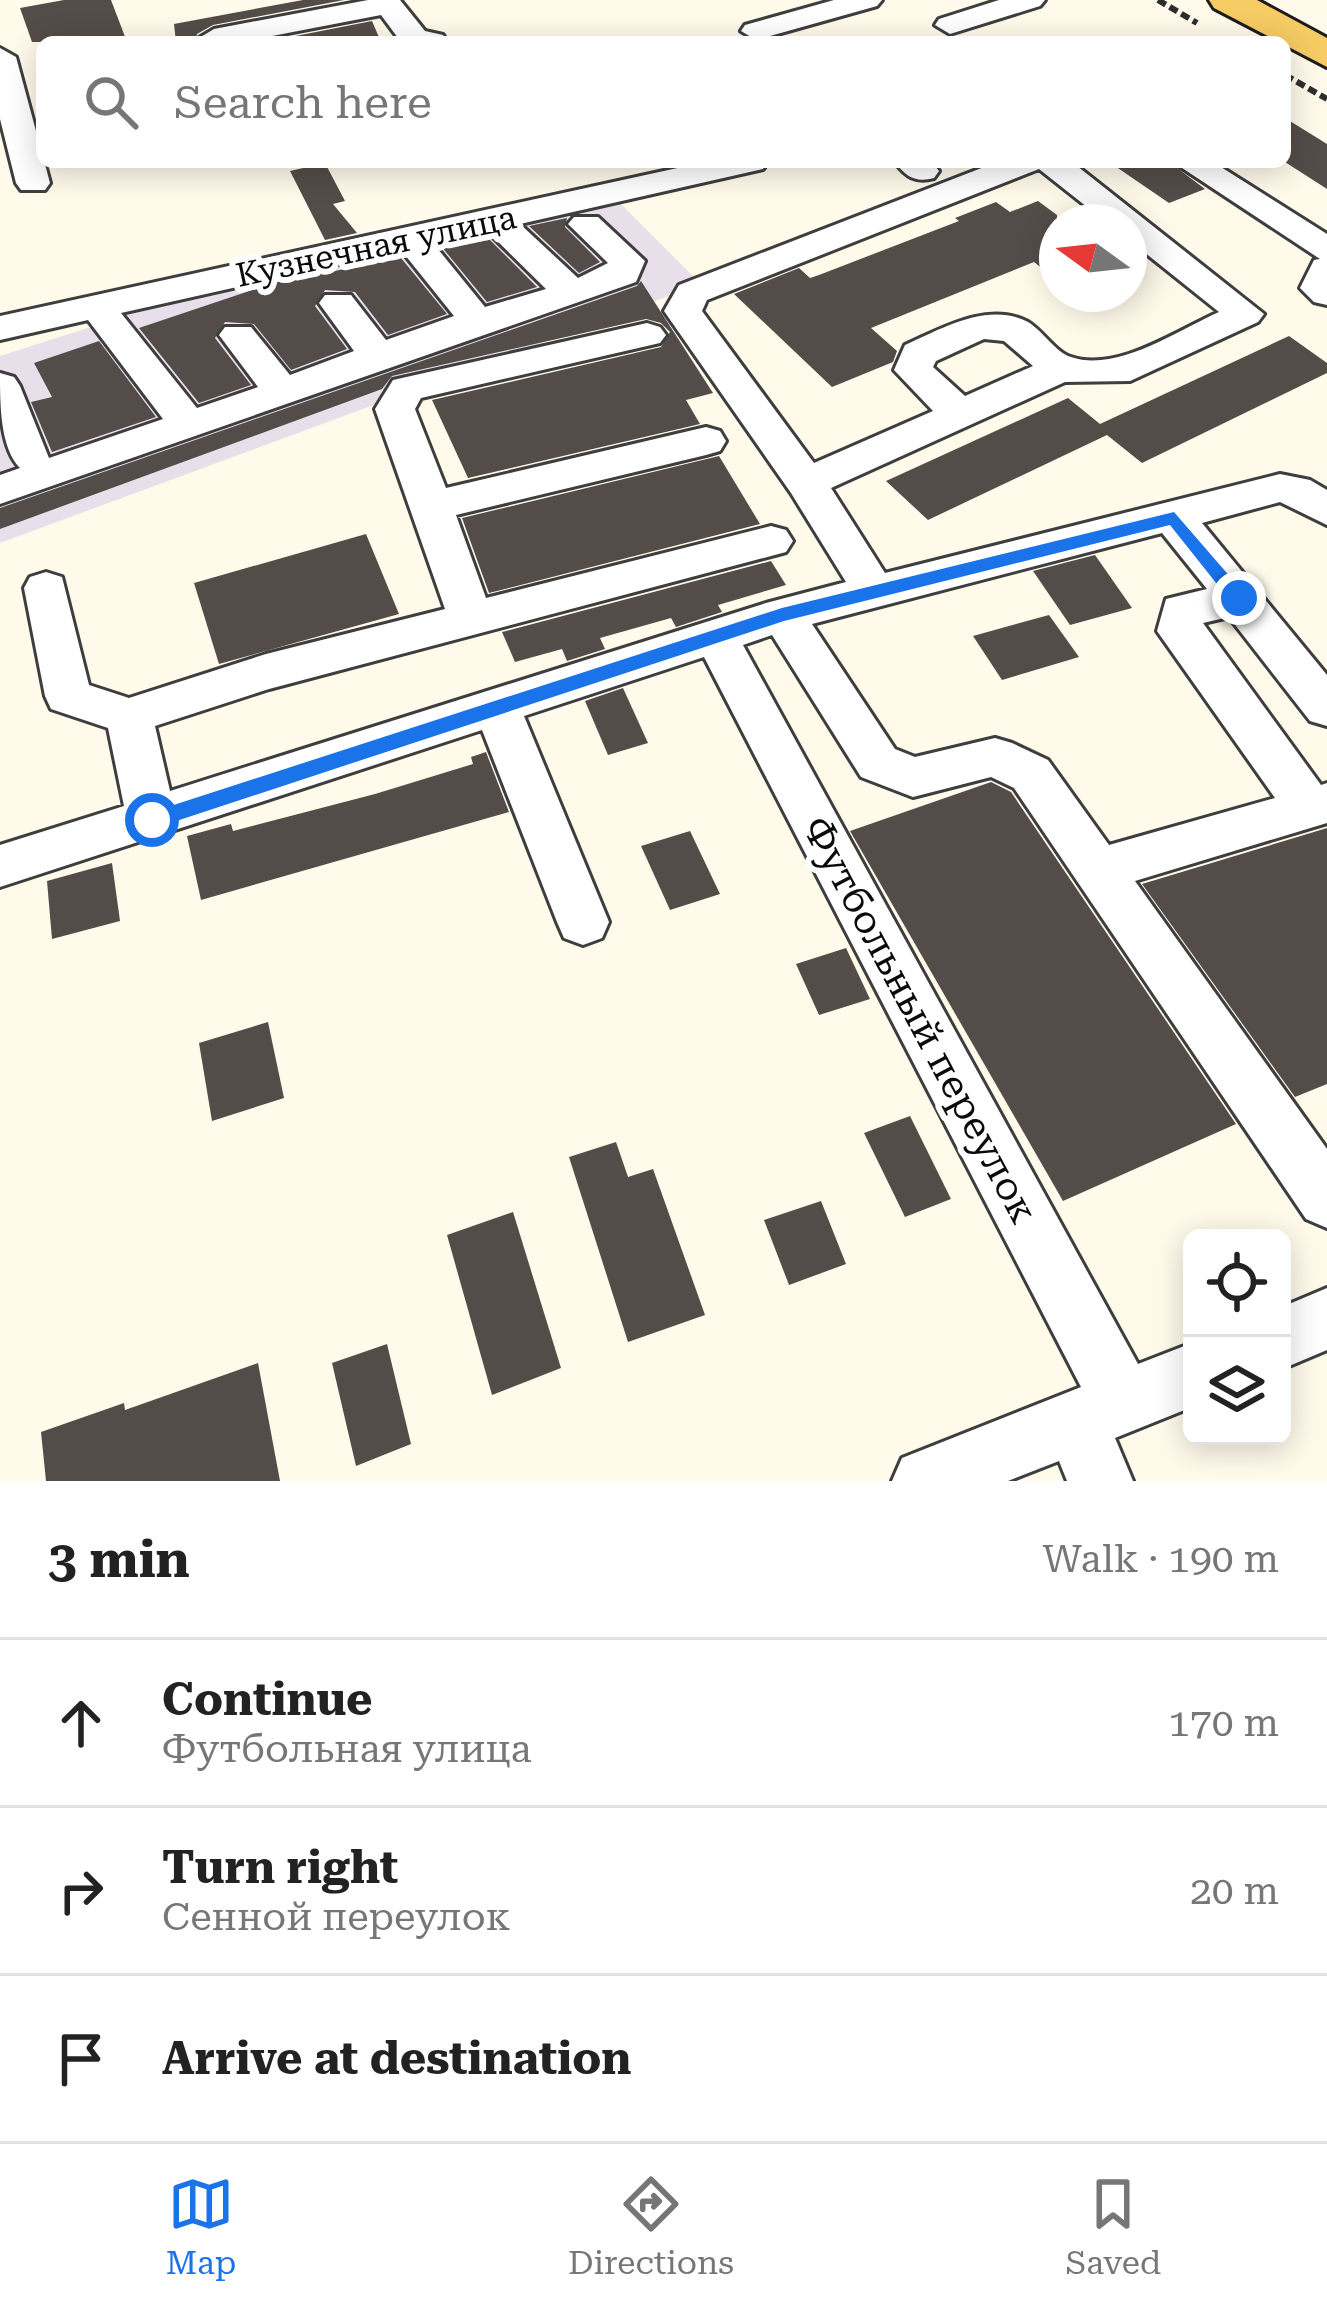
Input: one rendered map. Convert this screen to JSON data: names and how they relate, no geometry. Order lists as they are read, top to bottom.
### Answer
{
  "streets": {
    "street": ["Кузнечная улица", "Футбольный переулок"]
  },
  "north": "left",
  "page": {
    "search": "Search here",
    "heading": ["3 min", "Walk · 190 m"],
    "list": [
      ["Continue", "Футбольная улица", "170 m"],
      ["Turn right", "Сенной переулок", "20 m"],
      "Arrive at destination"
    ],
    "nav": ["Map", "Directions", "Saved"]
  }
}
